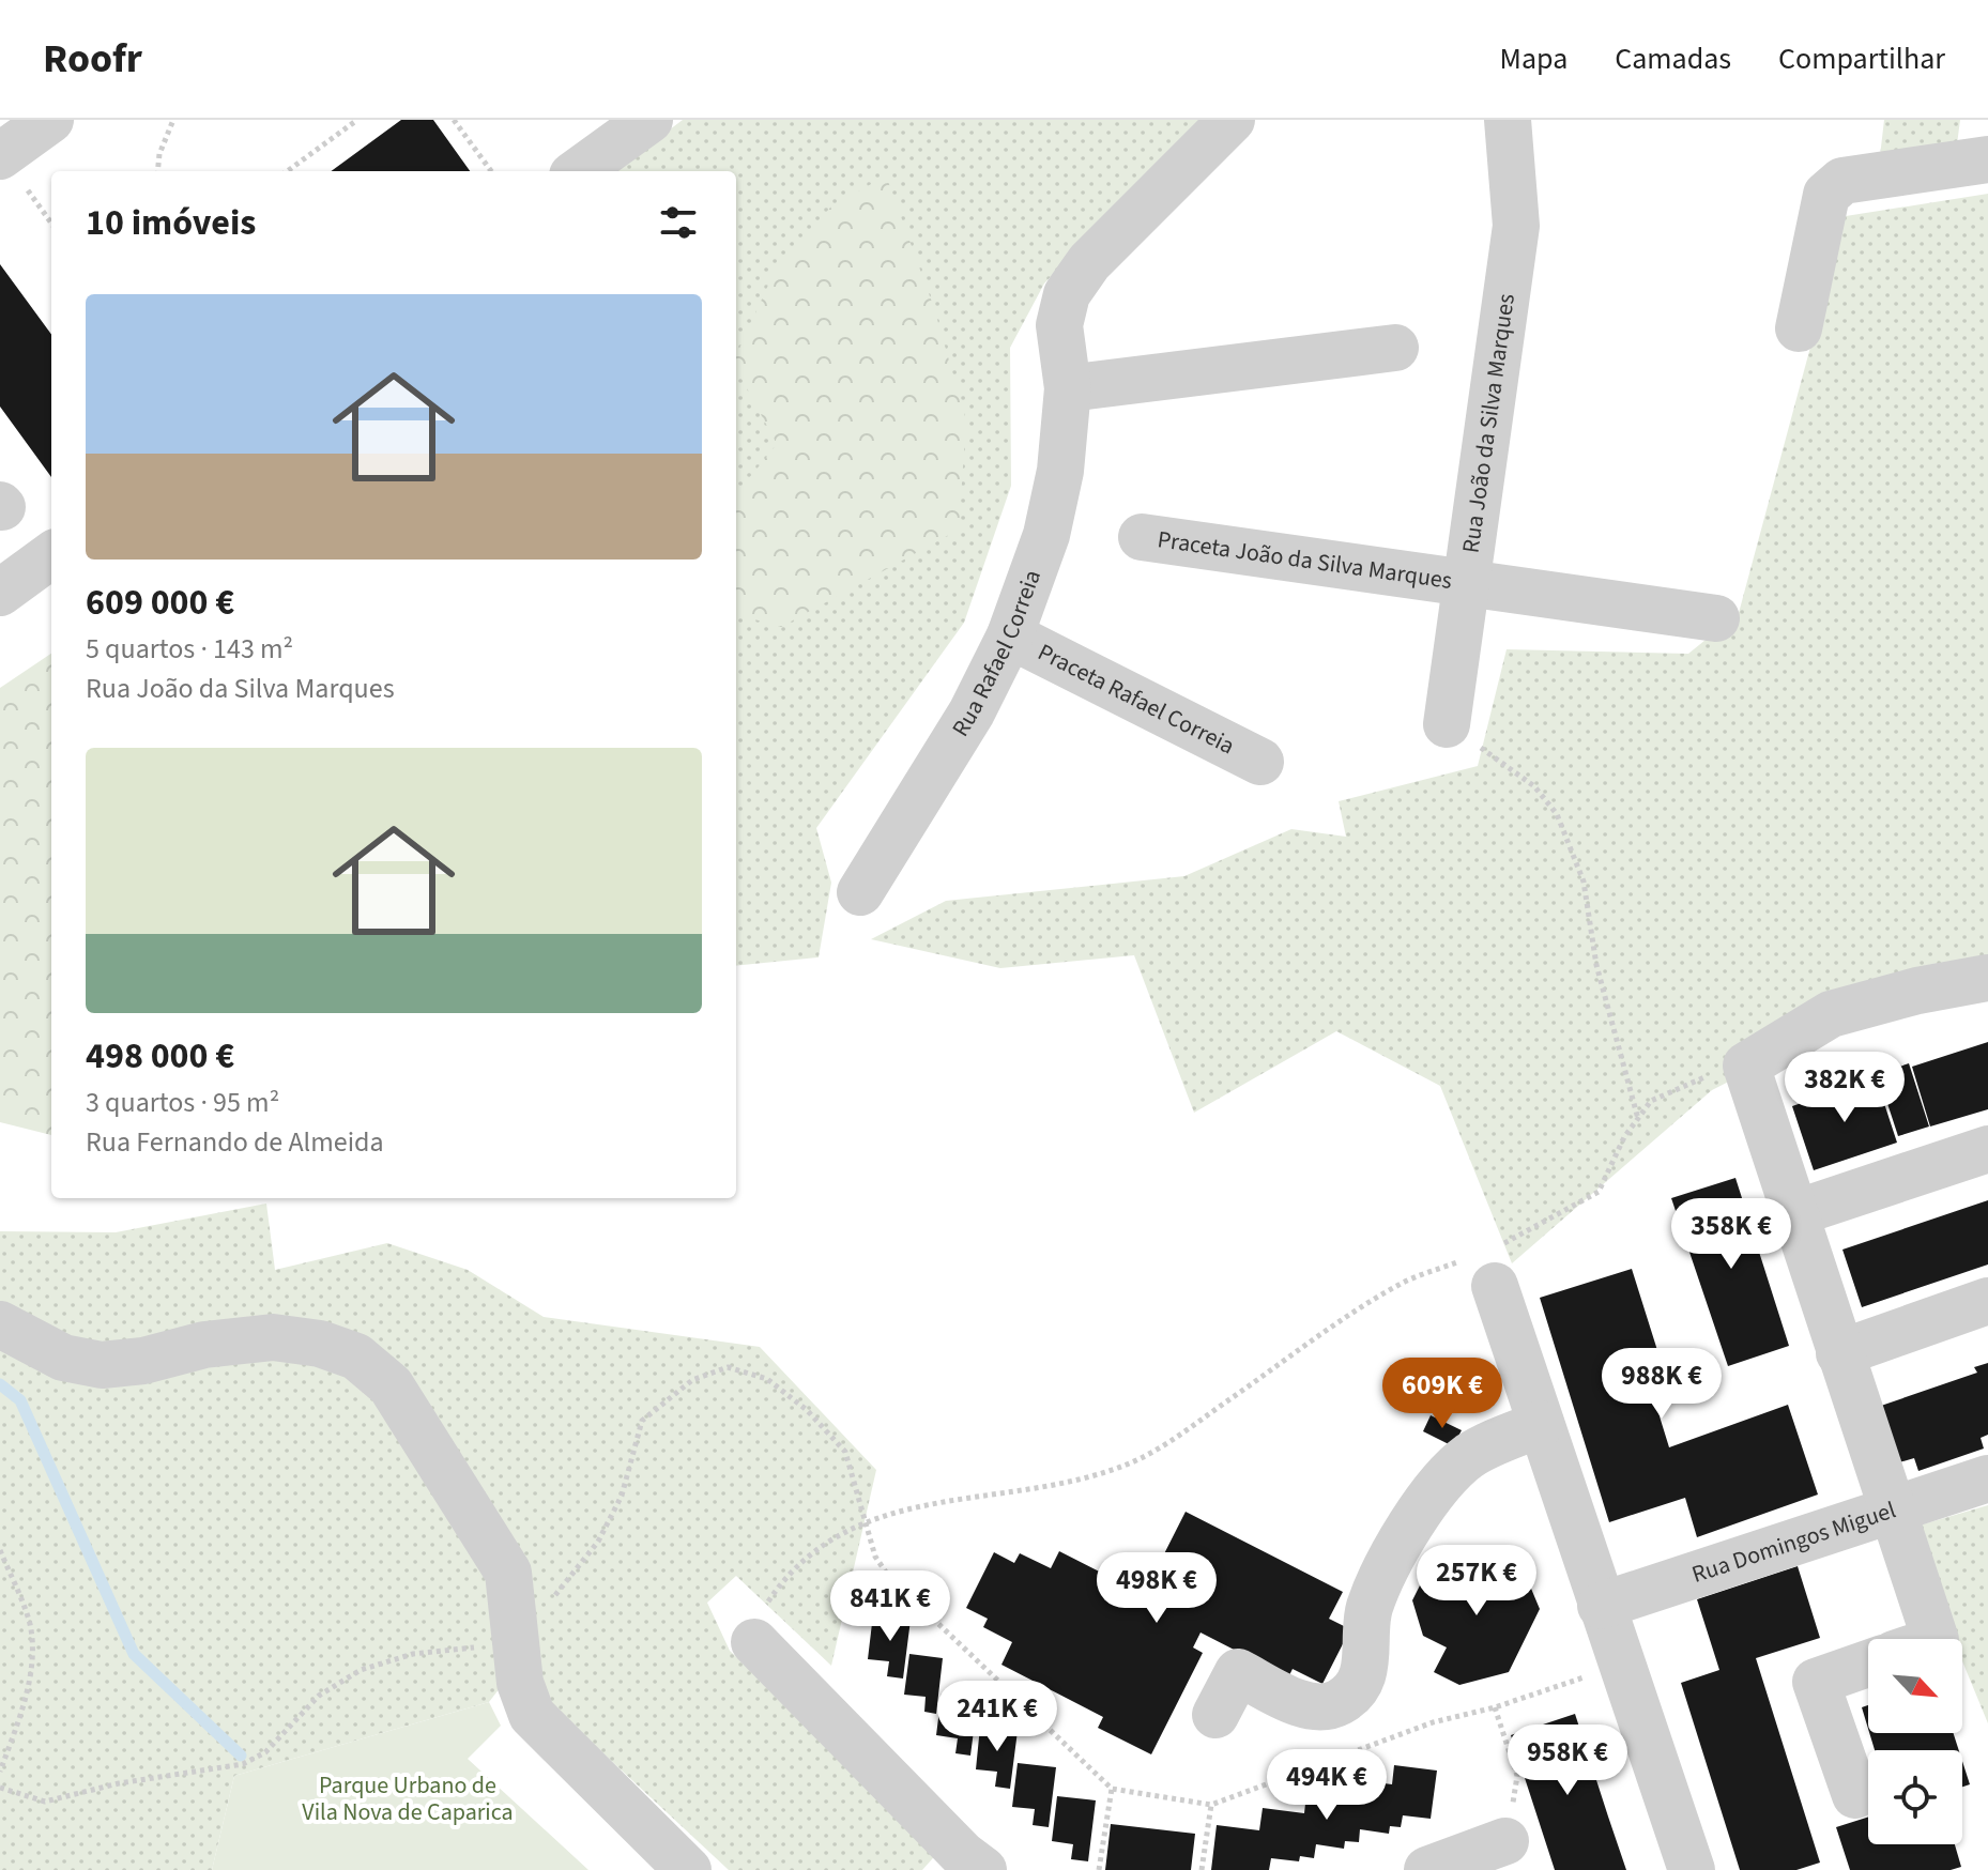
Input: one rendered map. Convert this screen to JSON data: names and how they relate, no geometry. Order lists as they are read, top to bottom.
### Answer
{
  "streets": {
    "street": [
      "Rua João da Silva Marques",
      "Praceta João da Silva Marques",
      "Rua Rafael Correia",
      "Praceta Rafael Correia",
      "Rua Domingos Miguel"
    ]
  },
  "crossings": [
    ["Rua João da Silva Marques", "Praceta João da Silva Marques"],
    ["Rua Rafael Correia", "Praceta Rafael Correia"]
  ],
  "parks": ["Parque Urbano de Vila Nova de Caparica"],
  "north": "bottom right",
  "page": {
    "header": "Roofr",
    "nav": ["Mapa", "Camadas", "Compartilhar"],
    "heading": "10 imóveis",
    "list": [
      {
        "name": "609 000 €",
        "note": "5 quartos · 143 m² · Rua João da Silva Marques"
      },
      {
        "name": "498 000 €",
        "note": "3 quartos · 95 m² · Rua Fernando de Almeida"
      }
    ],
    "price": [
      "382K €",
      "358K €",
      "988K €",
      "609K €",
      "257K €",
      "498K €",
      "841K €",
      "241K €",
      "958K €",
      "494K €"
    ]
  }
}
